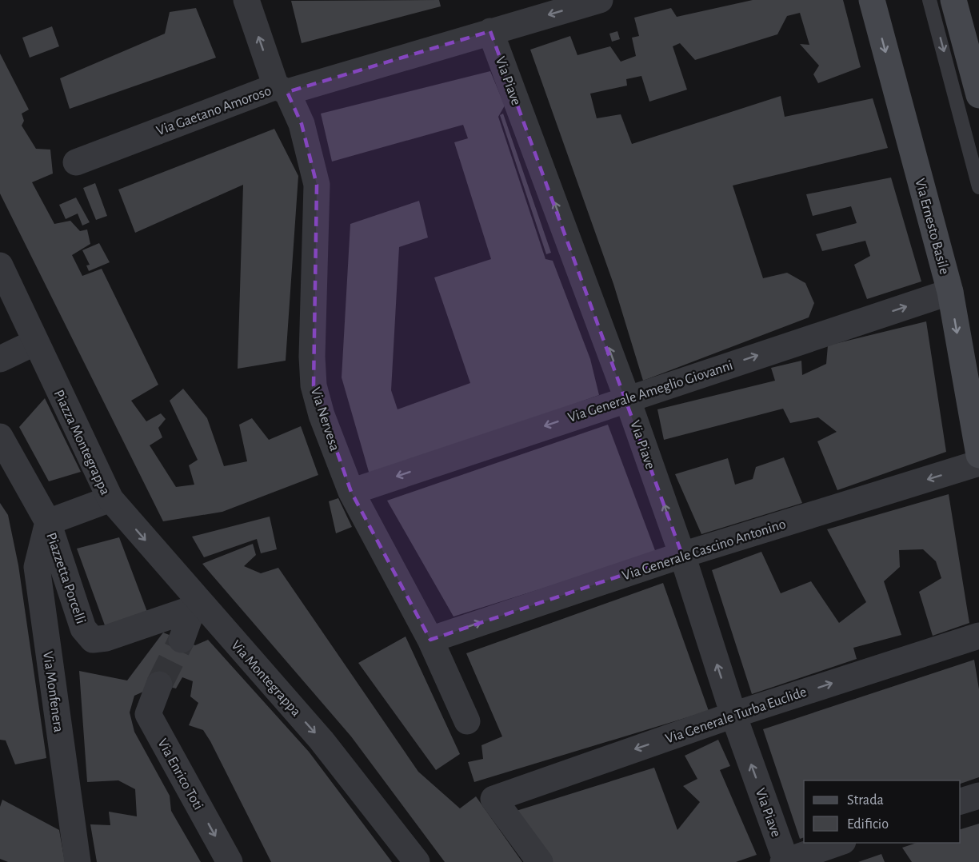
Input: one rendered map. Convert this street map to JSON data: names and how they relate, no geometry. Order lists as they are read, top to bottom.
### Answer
{
  "streets": {
    "main road": ["Via Ernesto Basile"],
    "street": [
      "Via Piave",
      "Via Gaetano Amoroso",
      "Via Generale Ameglio Giovanni",
      "Via Nervesa",
      "Piazza Montegrappa",
      "Via Generale Cascino Antonino",
      "Piazzetta Porcelli",
      "Via Montegrappa",
      "Via Monfenera",
      "Via Generale Turba Euclide",
      "Via Enrico Toti"
    ]
  },
  "crossings": [
    ["Via Piave", "Via Gaetano Amoroso"],
    ["Via Piave", "Via Generale Ameglio Giovanni"],
    ["Via Piave", "Via Generale Cascino Antonino"],
    ["Via Piave", "Via Generale Turba Euclide"],
    ["Via Gaetano Amoroso", "Via Nervesa"],
    ["Via Ernesto Basile", "Via Generale Ameglio Giovanni"],
    ["Via Generale Ameglio Giovanni", "Via Nervesa"],
    ["Via Nervesa", "Via Generale Cascino Antonino"],
    ["Piazza Montegrappa", "Piazzetta Porcelli"],
    ["Piazza Montegrappa", "Via Montegrappa"],
    ["Piazza Montegrappa", "Via Monfenera"],
    ["Piazzetta Porcelli", "Via Montegrappa"],
    ["Piazzetta Porcelli", "Via Monfenera"]
  ],
  "one_way": [
    "Via Piave",
    "Via Ernesto Basile",
    "Via Montegrappa",
    "Via Enrico Toti"
  ],
  "legend": ["Strada", "Edificio"]
}
